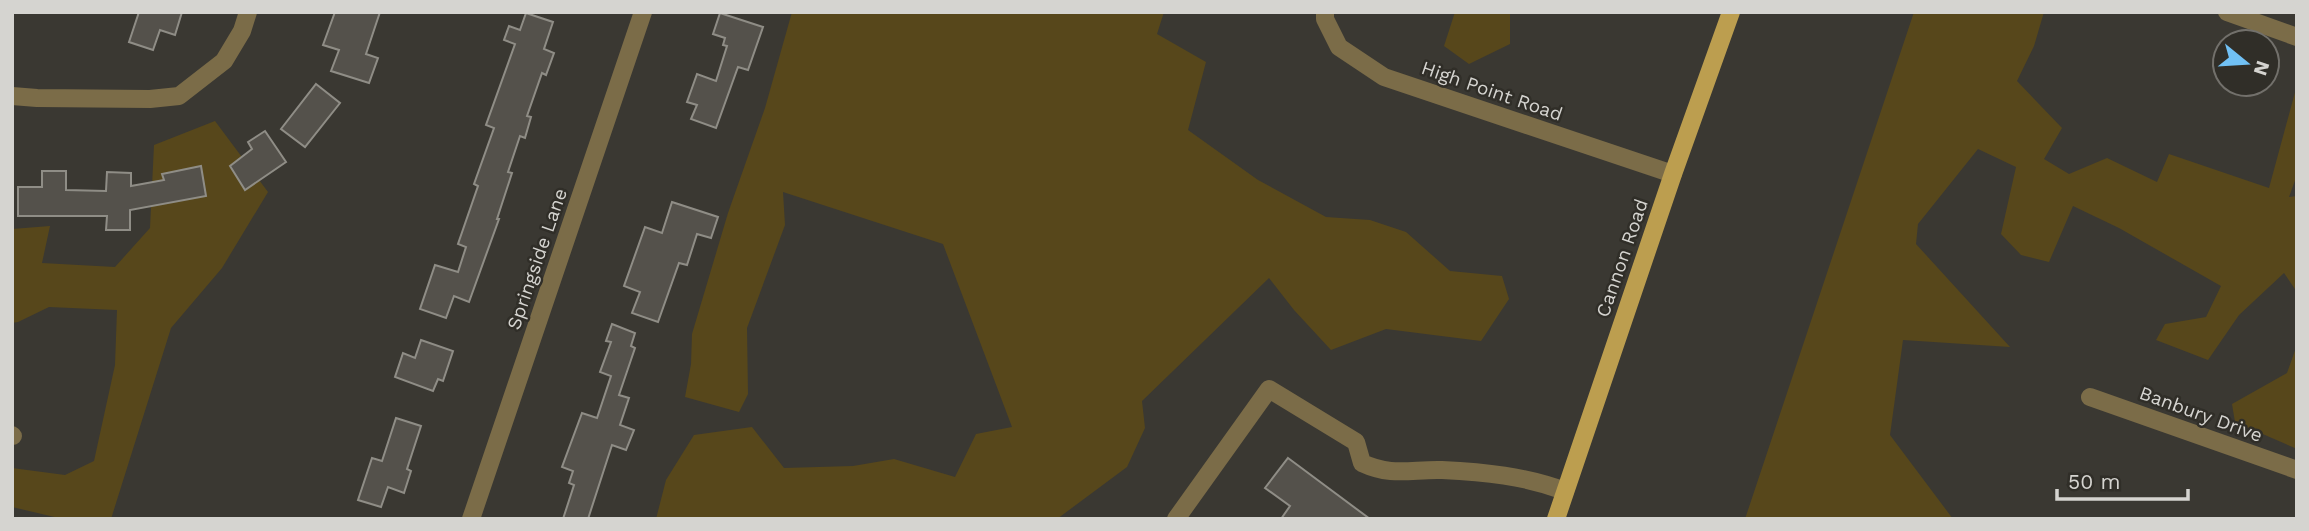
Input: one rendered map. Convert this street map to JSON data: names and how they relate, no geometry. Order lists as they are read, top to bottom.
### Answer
{
  "streets": {
    "main road": ["Cannon Road"],
    "street": ["High Point Road", "Springside Lane", "Banbury Drive"]
  },
  "crossings": [
    ["High Point Road", "Cannon Road"]
  ],
  "scale_bar": "50 m",
  "north": "right"
}
